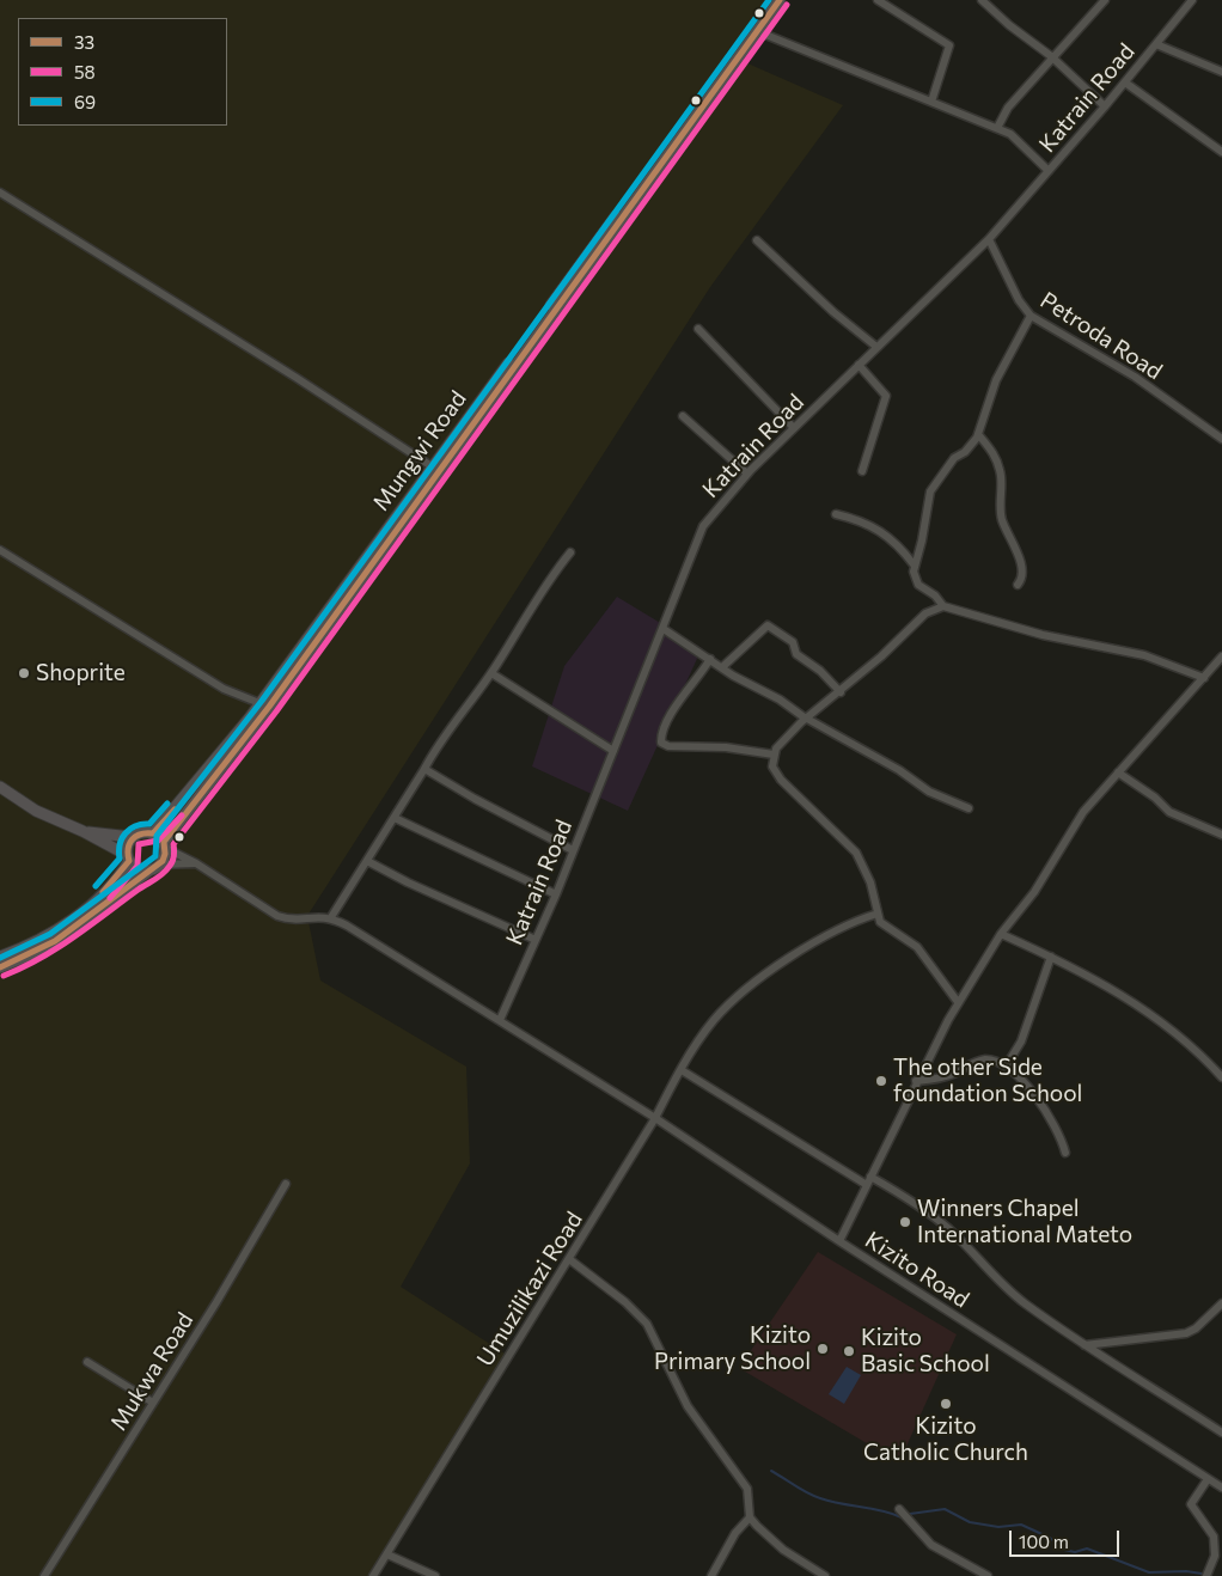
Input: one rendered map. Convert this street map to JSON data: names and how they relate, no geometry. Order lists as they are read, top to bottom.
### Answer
{
  "streets": {
    "main road": ["Mungwi Road"],
    "street": [
      "Katrain Road",
      "Petroda Road",
      "Kizito Road",
      "Umuzilikazi Road",
      "Mukwa Road"
    ]
  },
  "crossings": [
    ["Katrain Road", "Petroda Road"],
    ["Katrain Road", "Kizito Road"],
    ["Kizito Road", "Umuzilikazi Road"]
  ],
  "places": [
    "Shoprite",
    "The other Side foundation School",
    "Winners Chapel International Mateto",
    "Kizito Primary School",
    "Kizito Basic School",
    "Kizito Catholic Church"
  ],
  "lines": ["transit line 33", "transit line 69", "transit line 58"],
  "legend": ["33", "58", "69"],
  "scale_bar": "100 m"
}
